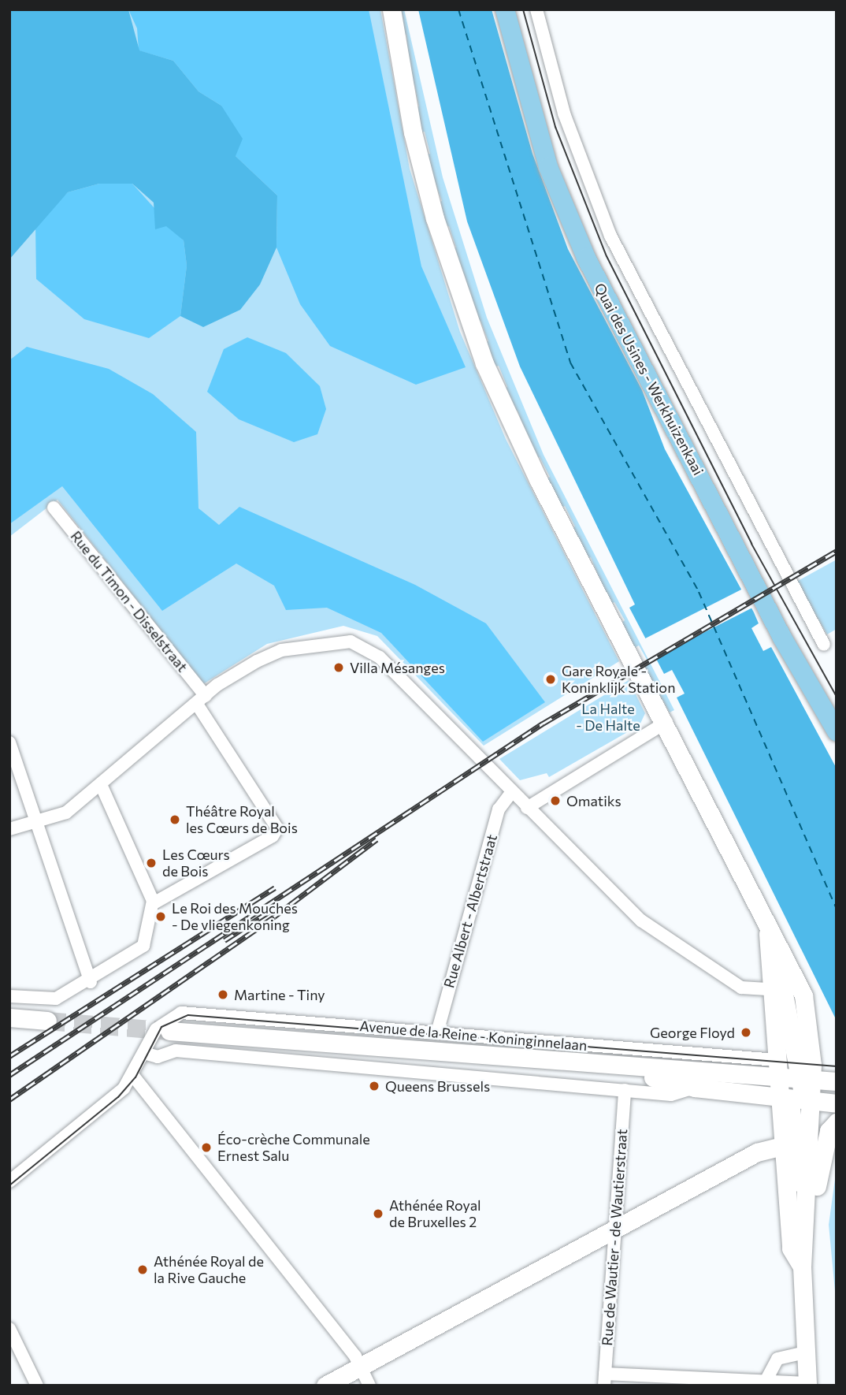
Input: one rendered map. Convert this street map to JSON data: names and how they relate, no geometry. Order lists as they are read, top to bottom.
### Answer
{
  "streets": {
    "main road": ["Quai des Usines - Werkhuizenkaai", "Avenue de la Reine - Koninginnelaan"],
    "street": ["Rue du Timon - Disselstraat", "Rue Albert - Albertstraat", "Rue de Wautier - de Wautierstraat"]
  },
  "crossings": [
    ["Rue Albert - Albertstraat", "Avenue de la Reine - Koninginnelaan"],
    ["Avenue de la Reine - Koninginnelaan", "Rue de Wautier - de Wautierstraat"]
  ],
  "parks": ["La Halte - De Halte"],
  "places": [
    "Villa Mésanges",
    "Gare Royale - Koninklijk Station",
    "Omatiks",
    "Théâtre Royal les Cœurs de Bois",
    "Les Cœurs de Bois",
    "Le Roi des Mouches - De vliegenkoning",
    "Martine - Tiny",
    "George Floyd",
    "Queens Brussels",
    "Éco-crèche Communale Ernest Salu",
    "Athénée Royal de Bruxelles 2",
    "Athénée Royal de la Rive Gauche"
  ]
}
